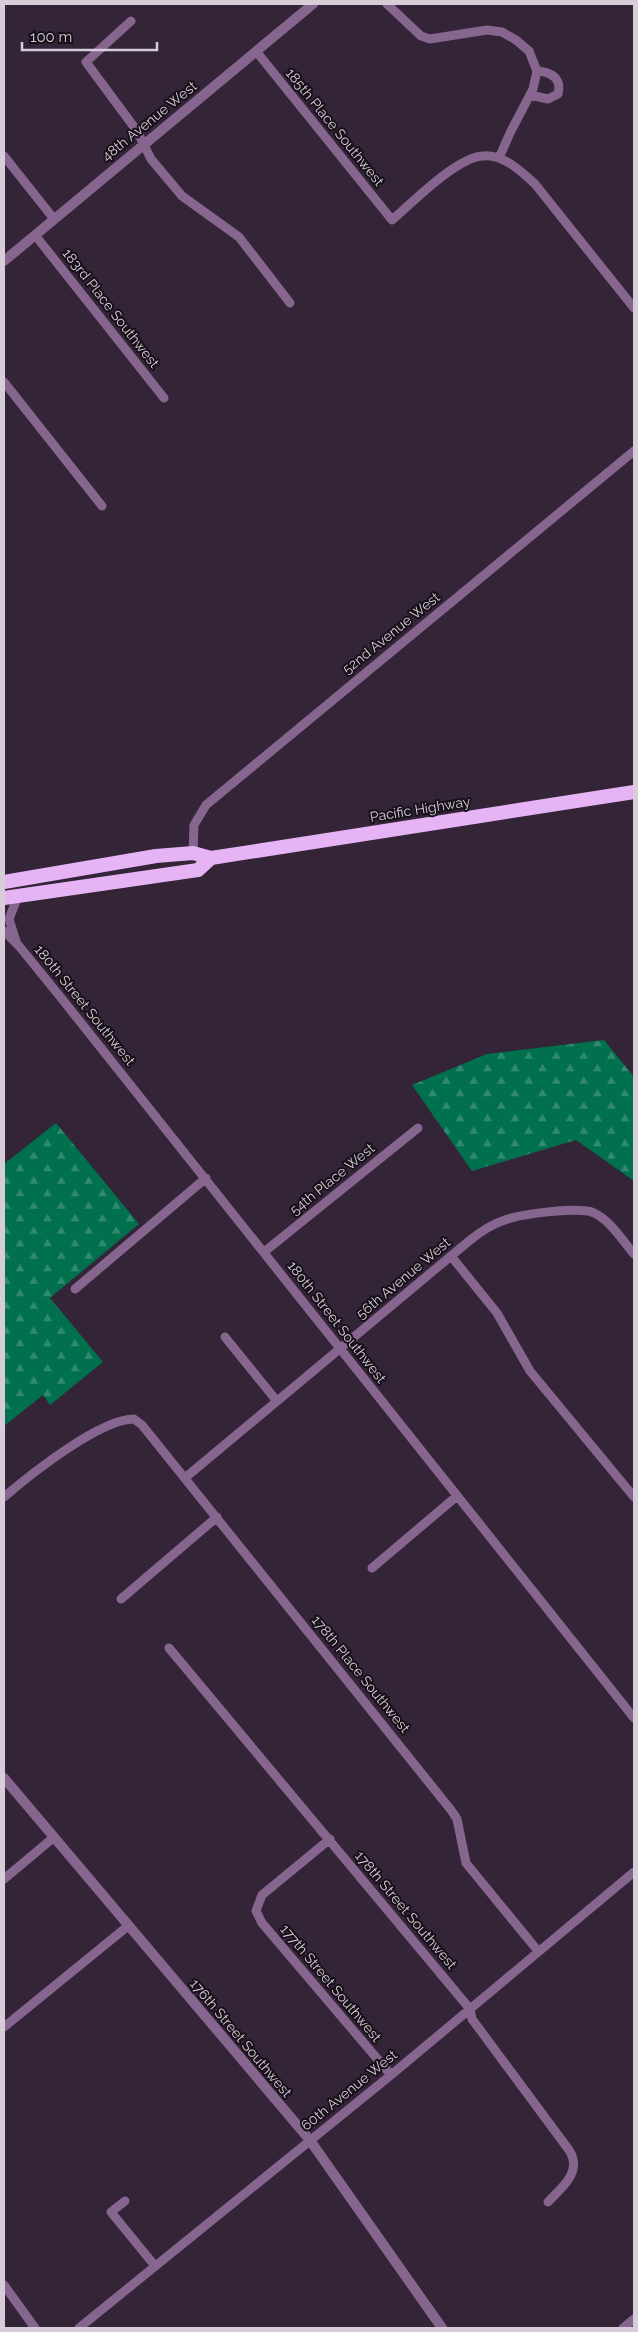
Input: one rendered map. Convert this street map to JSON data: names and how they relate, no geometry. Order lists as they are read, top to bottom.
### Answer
{
  "streets": {
    "highway": ["Pacific Highway"],
    "street": [
      "48th Avenue West",
      "185th Place Southwest",
      "183rd Place Southwest",
      "52nd Avenue West",
      "180th Street Southwest",
      "54th Place West",
      "56th Avenue West",
      "178th Place Southwest",
      "178th Street Southwest",
      "177th Street Southwest",
      "176th Street Southwest",
      "60th Avenue West"
    ]
  },
  "crossings": [
    ["48th Avenue West", "185th Place Southwest"],
    ["48th Avenue West", "183rd Place Southwest"],
    ["52nd Avenue West", "Pacific Highway"],
    ["180th Street Southwest", "54th Place West"],
    ["180th Street Southwest", "56th Avenue West"],
    ["56th Avenue West", "178th Place Southwest"],
    ["178th Place Southwest", "60th Avenue West"],
    ["178th Street Southwest", "177th Street Southwest"],
    ["178th Street Southwest", "60th Avenue West"],
    ["177th Street Southwest", "60th Avenue West"],
    ["176th Street Southwest", "60th Avenue West"]
  ],
  "scale_bar": "100 m"
}
